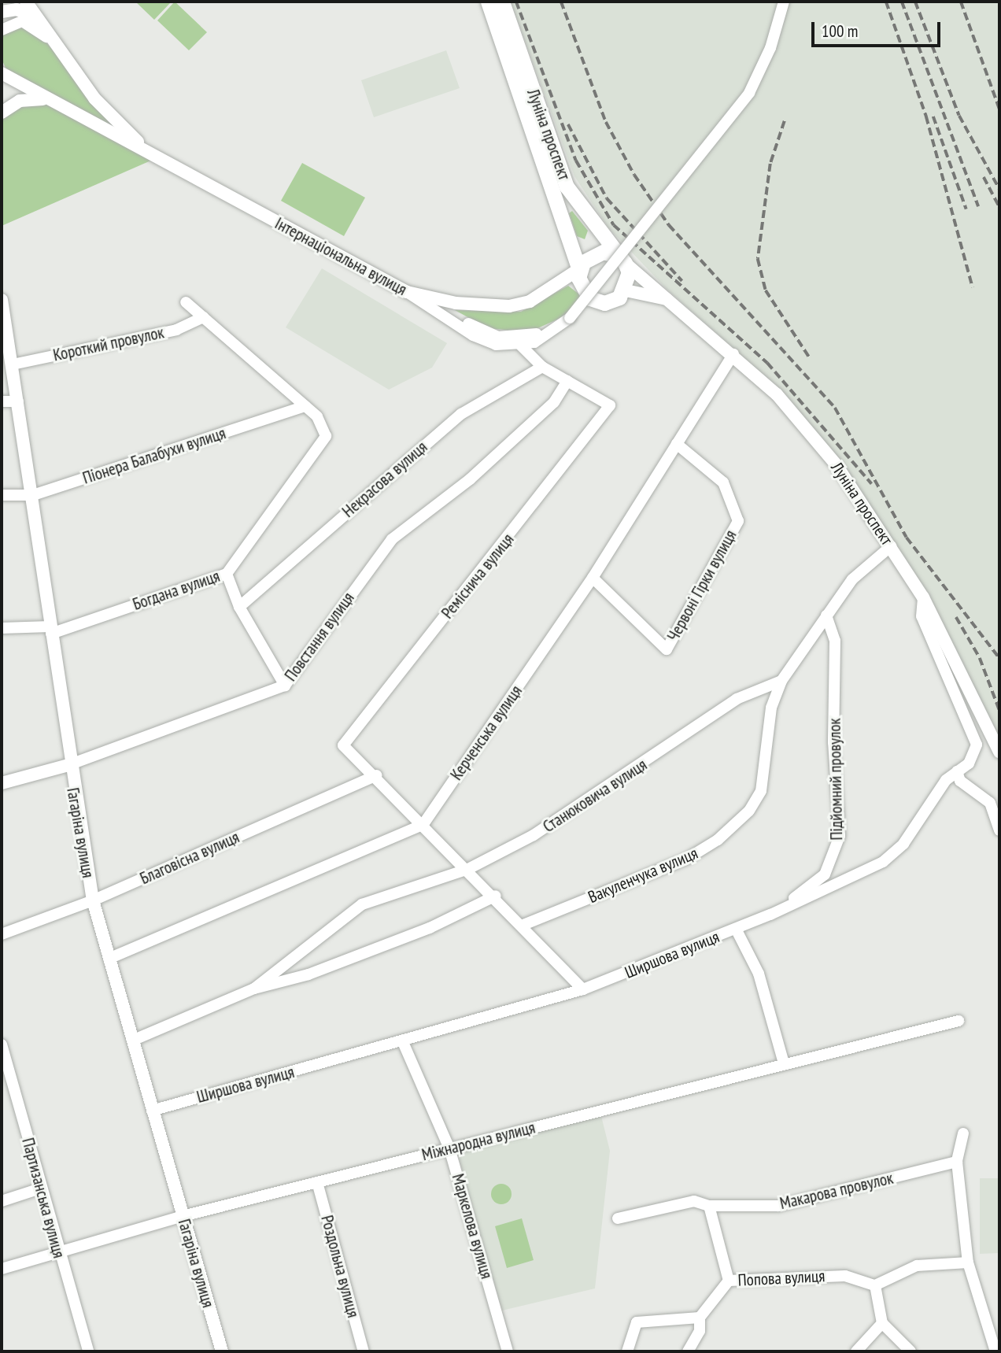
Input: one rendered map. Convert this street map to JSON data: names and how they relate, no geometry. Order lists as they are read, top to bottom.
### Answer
{
  "streets": {
    "main road": ["Луніна проспект"],
    "street": [
      "Інтернаціональна вулиця",
      "Короткий провулок",
      "Піонера Балабухи вулиця",
      "Некрасова вулиця",
      "Реміснича вулиця",
      "Червоні Гірки вулиця",
      "Богдана вулиця",
      "Повстання вулиця",
      "Керченська вулиця",
      "Підйомний провулок",
      "Станюковича вулиця",
      "Гагаріна вулиця",
      "Благовісна вулиця",
      "Вакуленчука вулиця",
      "Ширшова вулиця",
      "Міжнародна вулиця",
      "Макарова провулок",
      "Партизанська вулиця",
      "Маркелова вулиця",
      "Роздольна вулиця",
      "Попова вулиця"
    ]
  },
  "crossings": [
    ["Луніна проспект", "Інтернаціональна вулиця"],
    ["Луніна проспект", "Керченська вулиця"],
    ["Луніна проспект", "Ширшова вулиця"],
    ["Короткий провулок", "Гагаріна вулиця"],
    ["Піонера Балабухи вулиця", "Богдана вулиця"],
    ["Піонера Балабухи вулиця", "Гагаріна вулиця"],
    ["Реміснича вулиця", "Повстання вулиця"],
    ["Реміснича вулиця", "Благовісна вулиця"],
    ["Червоні Гірки вулиця", "Керченська вулиця"],
    ["Богдана вулиця", "Гагаріна вулиця"],
    ["Повстання вулиця", "Гагаріна вулиця"],
    ["Підйомний провулок", "Ширшова вулиця"],
    ["Станюковича вулиця", "Гагаріна вулиця"],
    ["Станюковича вулиця", "Вакуленчука вулиця"],
    ["Гагаріна вулиця", "Благовісна вулиця"],
    ["Гагаріна вулиця", "Ширшова вулиця"],
    ["Гагаріна вулиця", "Міжнародна вулиця"],
    ["Ширшова вулиця", "Маркелова вулиця"],
    ["Міжнародна вулиця", "Партизанська вулиця"],
    ["Міжнародна вулиця", "Маркелова вулиця"],
    ["Міжнародна вулиця", "Роздольна вулиця"]
  ],
  "scale_bar": "100 m"
}
